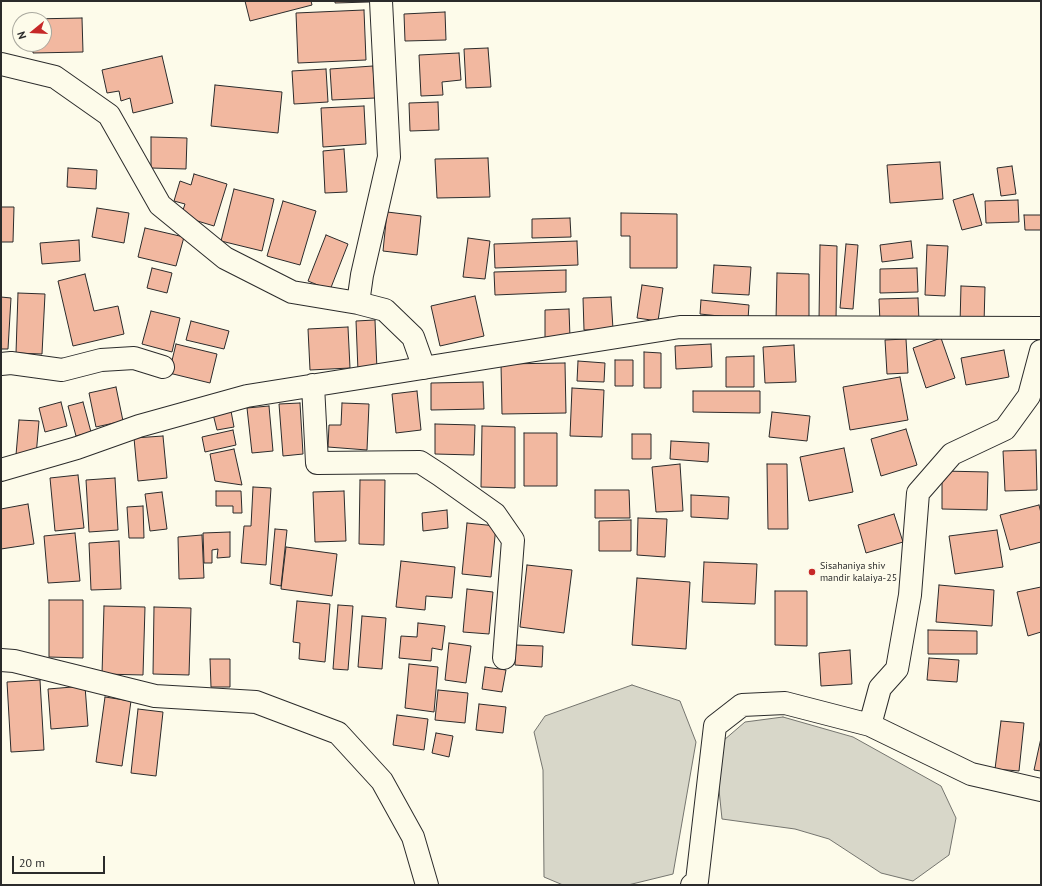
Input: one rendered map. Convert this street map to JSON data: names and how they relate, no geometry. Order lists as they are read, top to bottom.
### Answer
{
  "places": ["Sisahaniya shiv mandir kalaiya-25"],
  "scale_bar": "20 m",
  "north": "left"
}
